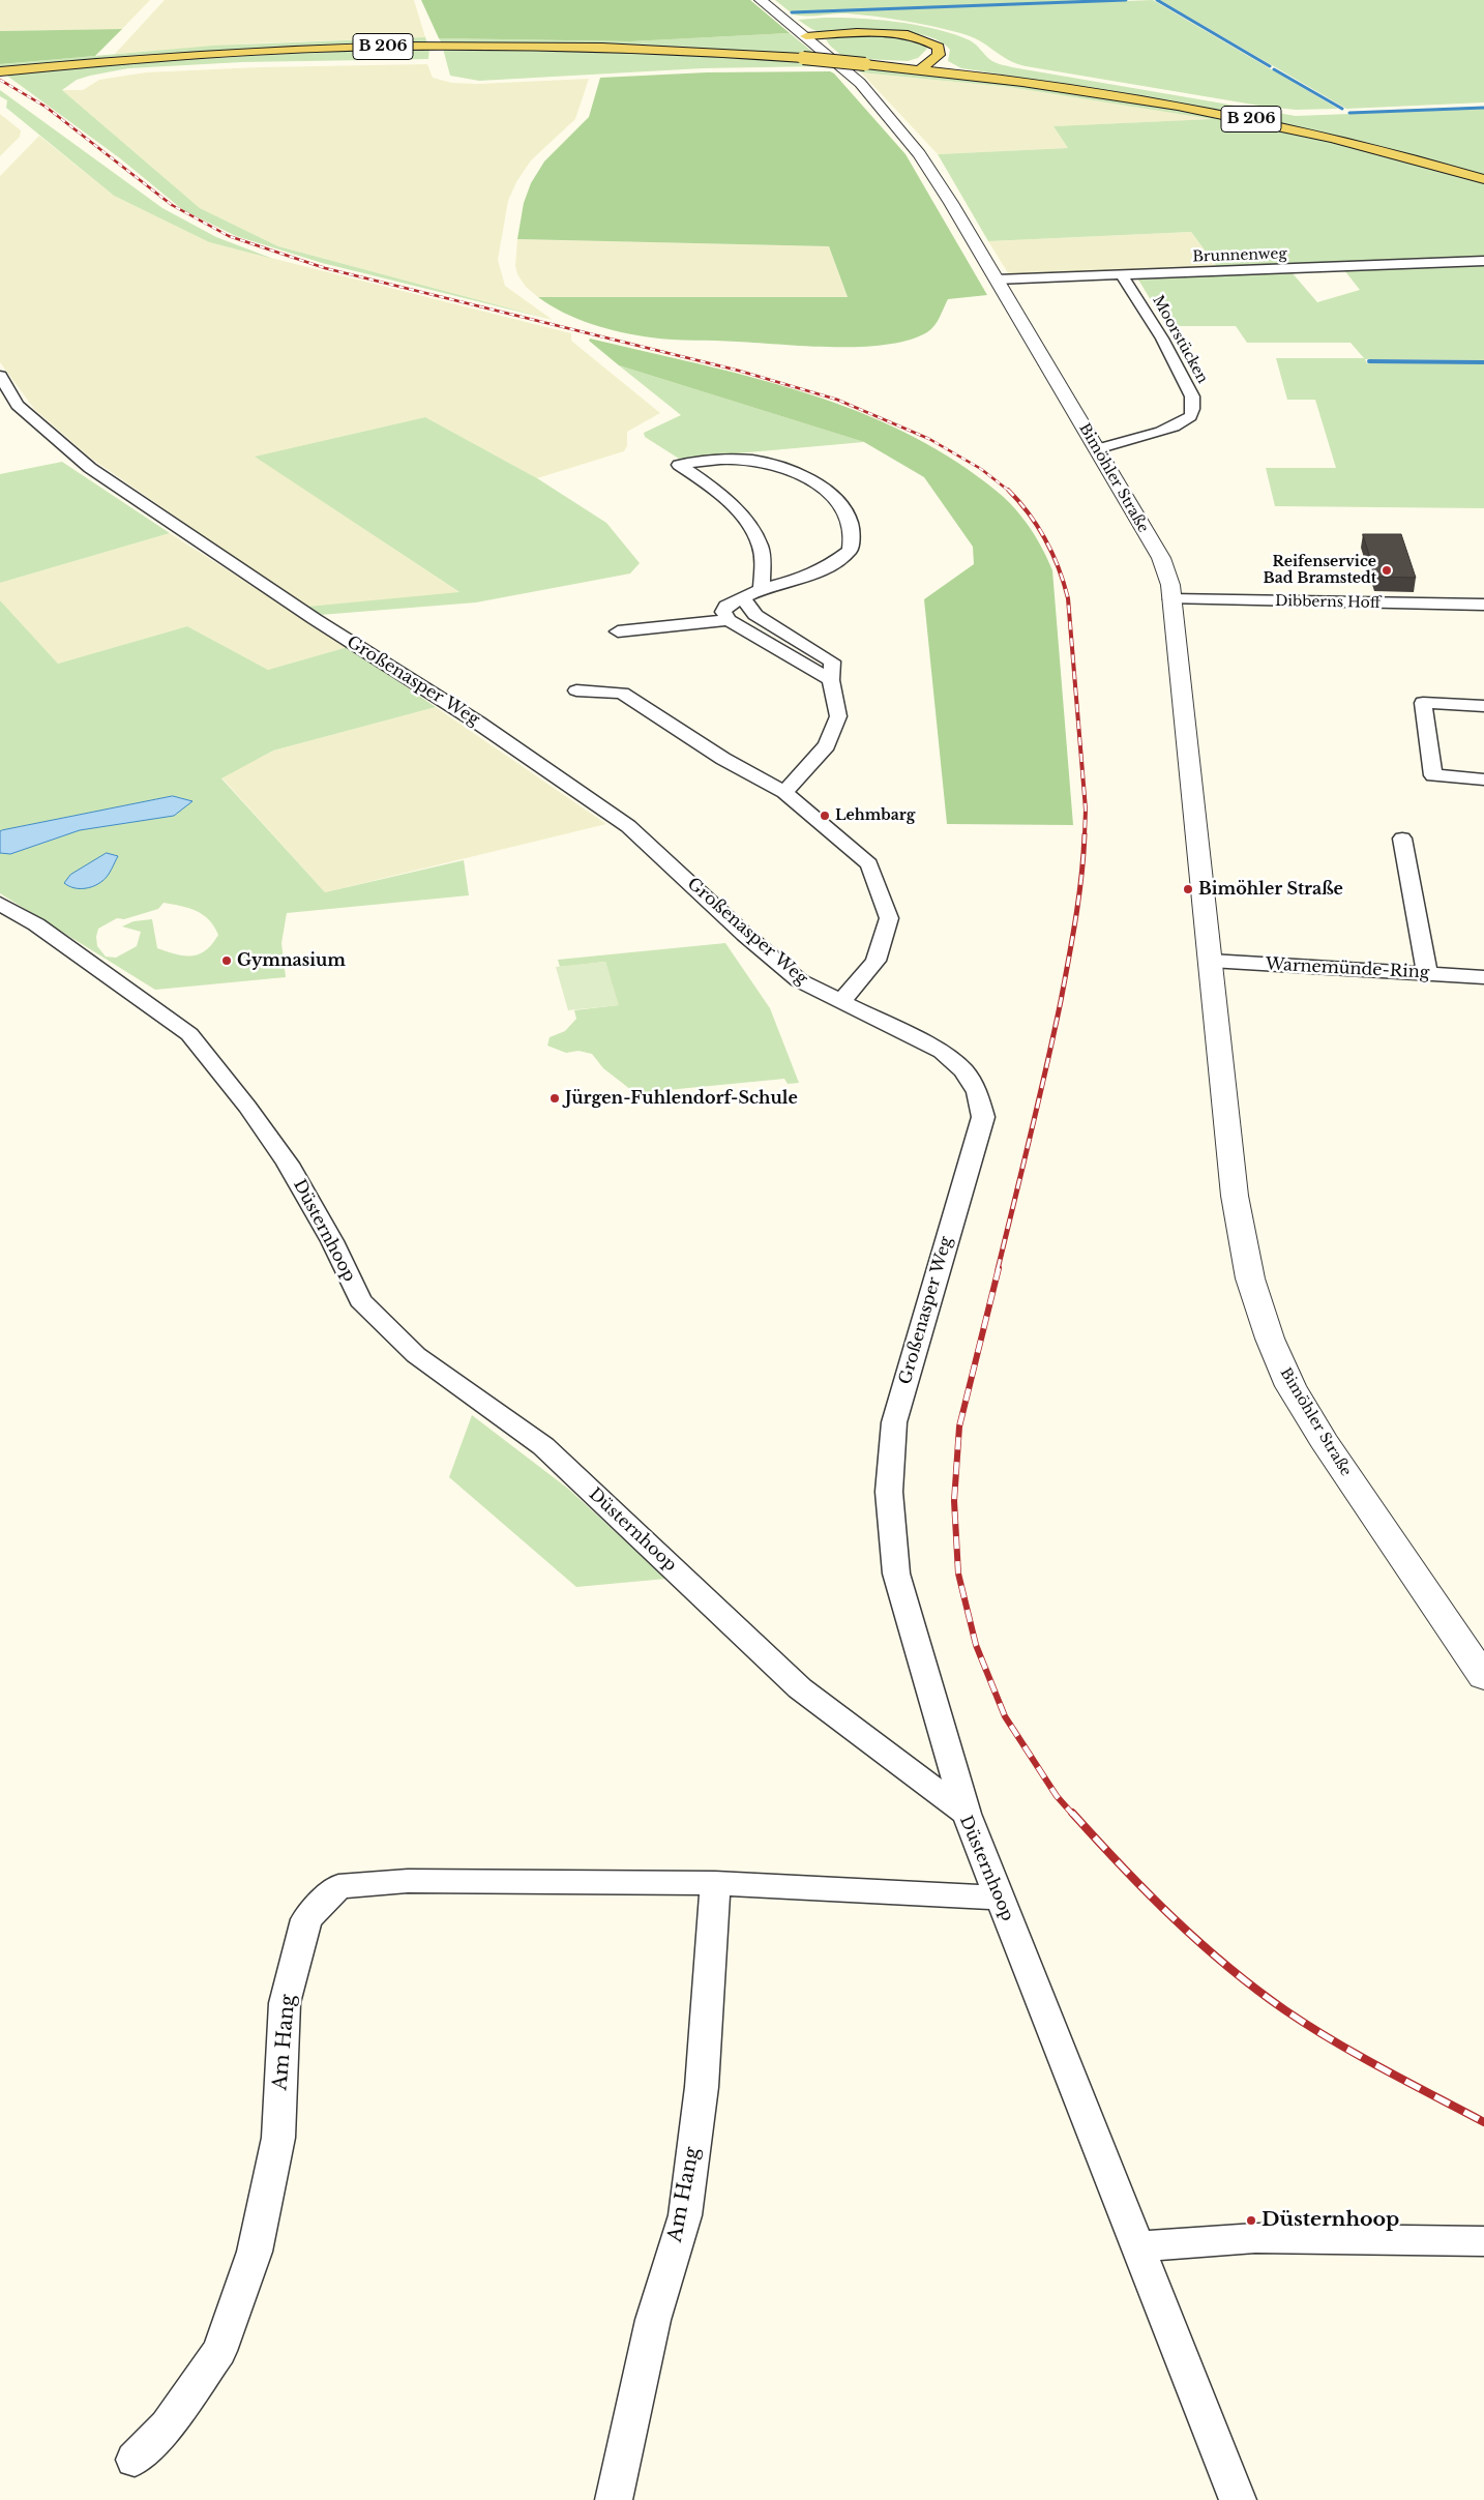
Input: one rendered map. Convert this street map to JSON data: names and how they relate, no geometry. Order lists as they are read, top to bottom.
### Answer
{
  "streets": {
    "main road": ["B 206"],
    "street": [
      "Brunnenweg",
      "Moorstücken",
      "Bimöhler Straße",
      "Dibberns Hoff",
      "Großenasper Weg",
      "Warnemünde-Ring",
      "Düsternhoop",
      "Am Hang"
    ]
  },
  "crossings": [
    ["Brunnenweg", "Moorstücken"],
    ["Brunnenweg", "Bimöhler Straße"],
    ["Moorstücken", "Bimöhler Straße"],
    ["Bimöhler Straße", "Dibberns Hoff"],
    ["Bimöhler Straße", "Warnemünde-Ring"],
    ["Großenasper Weg", "Düsternhoop"],
    ["Düsternhoop", "Am Hang"]
  ],
  "places": [
    "Reifenservice Bad Bramstedt",
    "Lehmbarg",
    "Bimöhler Straße",
    "Gymnasium",
    "Jürgen-Fuhlendorf-Schule",
    "Düsternhoop"
  ]
}
